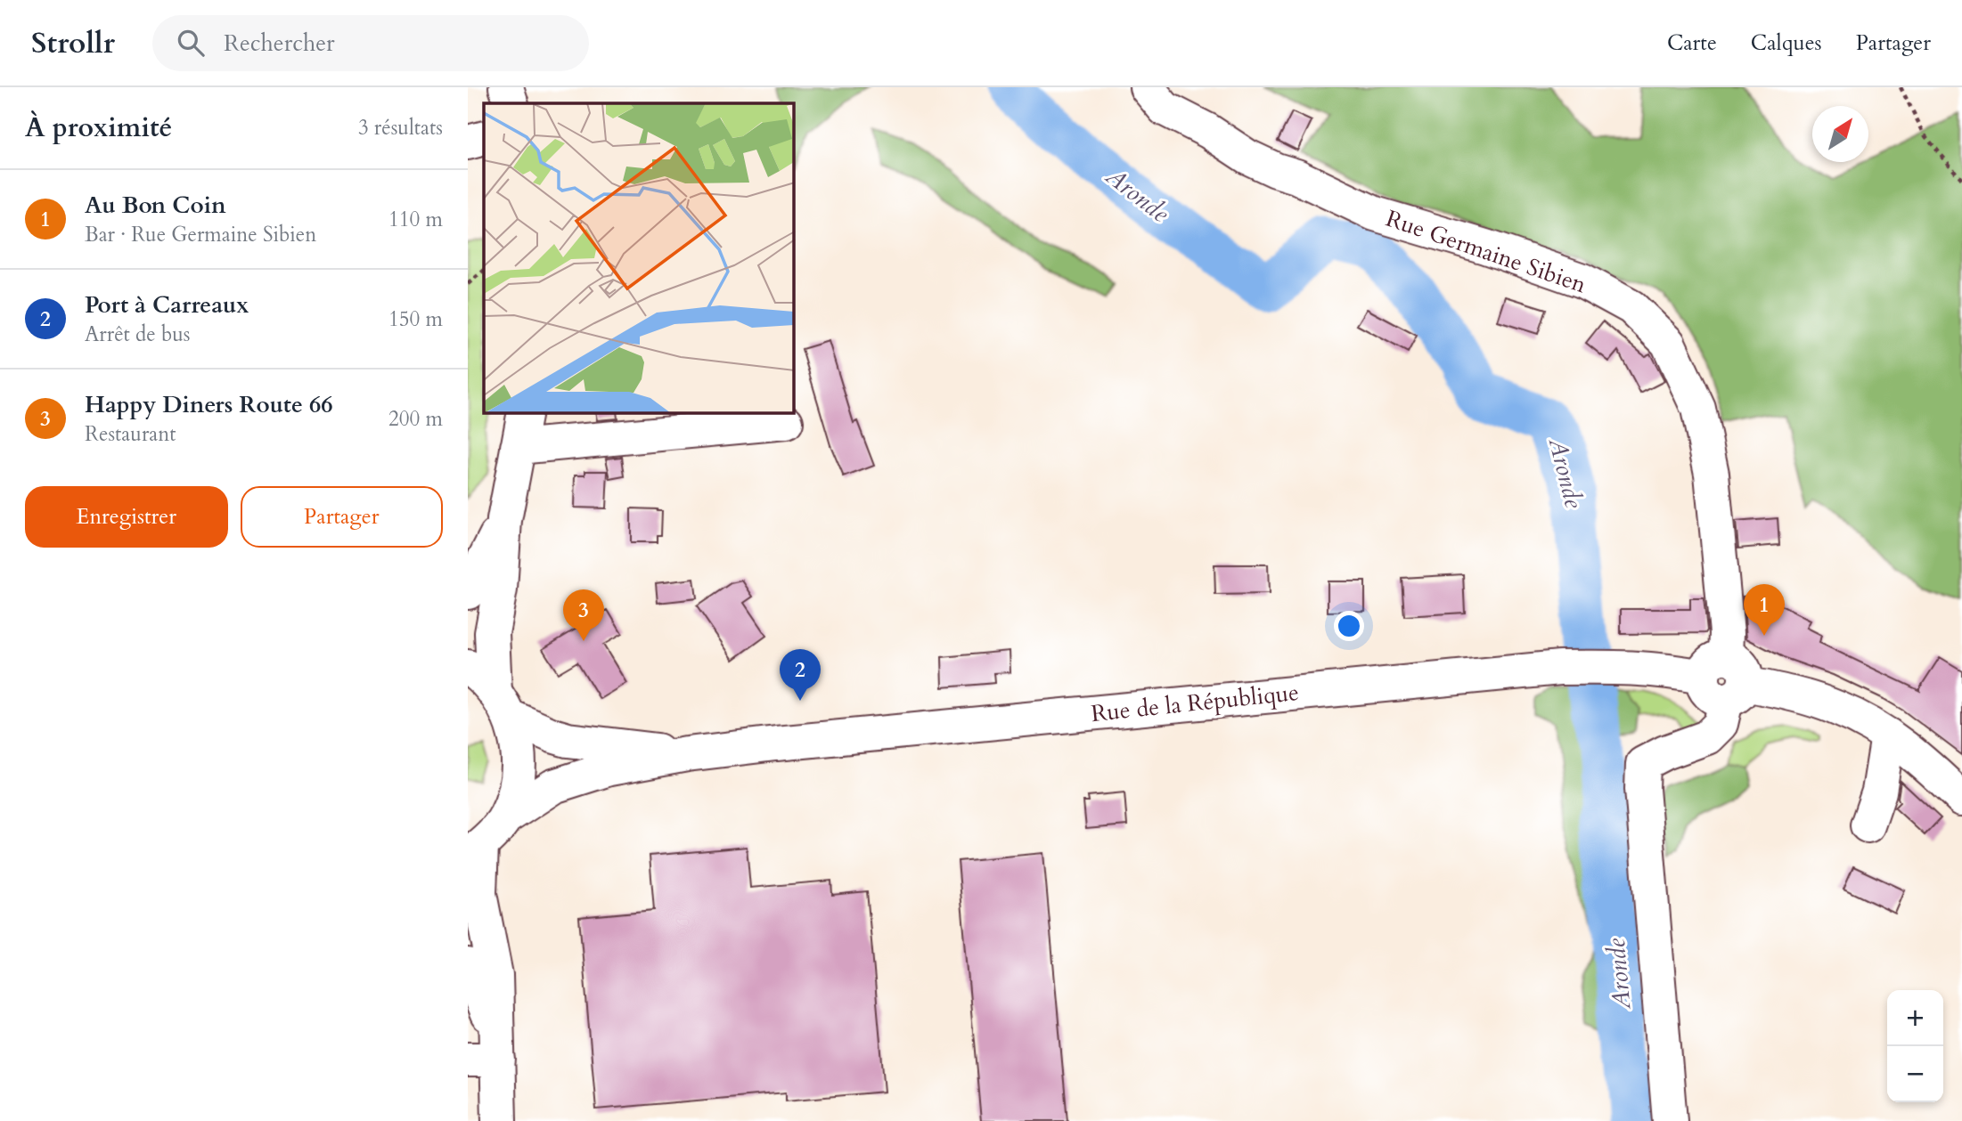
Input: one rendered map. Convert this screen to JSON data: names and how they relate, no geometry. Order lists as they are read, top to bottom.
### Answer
{
  "streets": {
    "main road": ["Rue Germaine Sibien", "Rue de la République"]
  },
  "crossings": [
    ["Rue Germaine Sibien", "Rue de la République"]
  ],
  "water": ["Aronde"],
  "north": "top right",
  "page": {
    "header": "Strollr",
    "search": "Rechercher",
    "nav": ["Carte", "Calques", "Partager"],
    "heading": ["À proximité", "3 résultats"],
    "list": [
      {
        "mark": "1",
        "name": "Au Bon Coin",
        "note": "Bar · Rue Germaine Sibien",
        "value": "110 m"
      },
      {
        "mark": "2",
        "name": "Port à Carreaux",
        "note": "Arrêt de bus",
        "value": "150 m"
      },
      {
        "mark": "3",
        "name": "Happy Diners Route 66",
        "note": "Restaurant",
        "value": "200 m"
      }
    ],
    "buttons": ["Enregistrer", "Partager"],
    "pins": ["1", "3", "2"],
    "map_buttons": ["+", "−"]
  }
}
